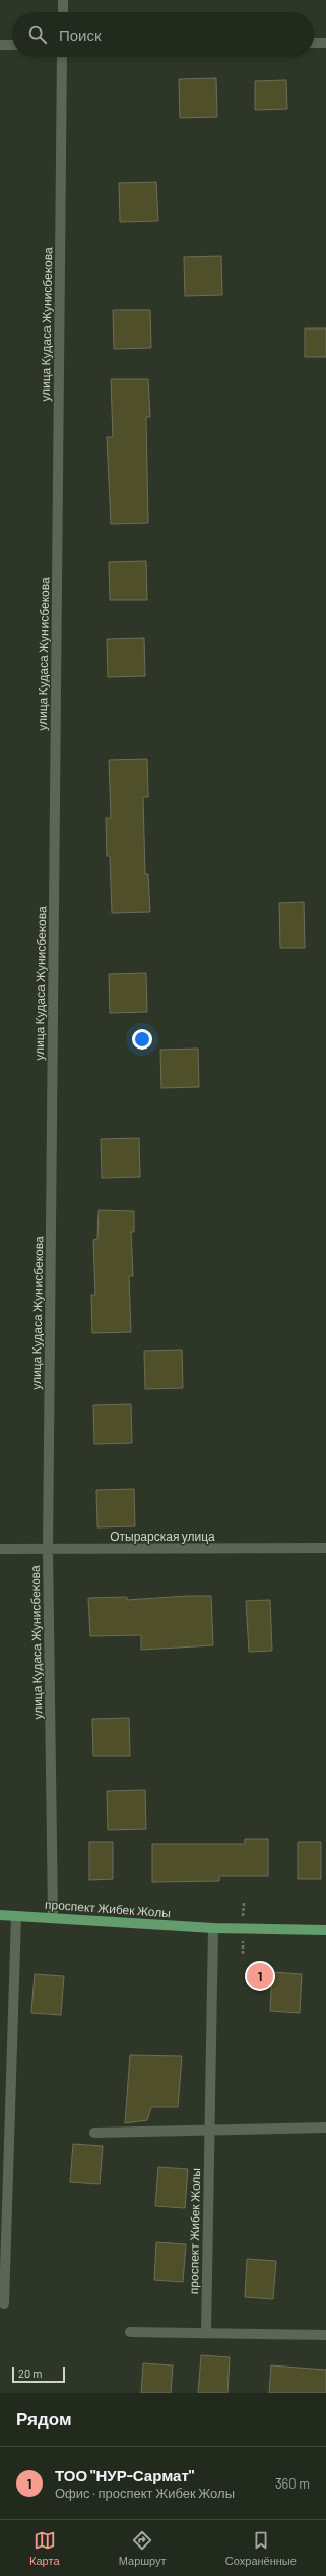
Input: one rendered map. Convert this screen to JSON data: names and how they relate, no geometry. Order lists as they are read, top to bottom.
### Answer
{
  "streets": {
    "main road": ["проспект Жибек Жолы"],
    "street": ["улица Кудаса Жунисбекова", "Отырарская улица"]
  },
  "crossings": [
    ["улица Кудаса Жунисбекова", "Отырарская улица"],
    ["улица Кудаса Жунисбекова", "проспект Жибек Жолы"]
  ],
  "scale_bar": "20 m",
  "page": {
    "search": "Поиск",
    "pins": "1",
    "scale": "20 m",
    "heading": "Рядом",
    "list": [
      {
        "mark": "1",
        "name": "ТОО \"НУР-Сармат\"",
        "note": "Офис · проспект Жибек Жолы",
        "value": "360 m"
      }
    ],
    "nav": ["Карта", "Маршрут", "Сохранённые"]
  }
}
